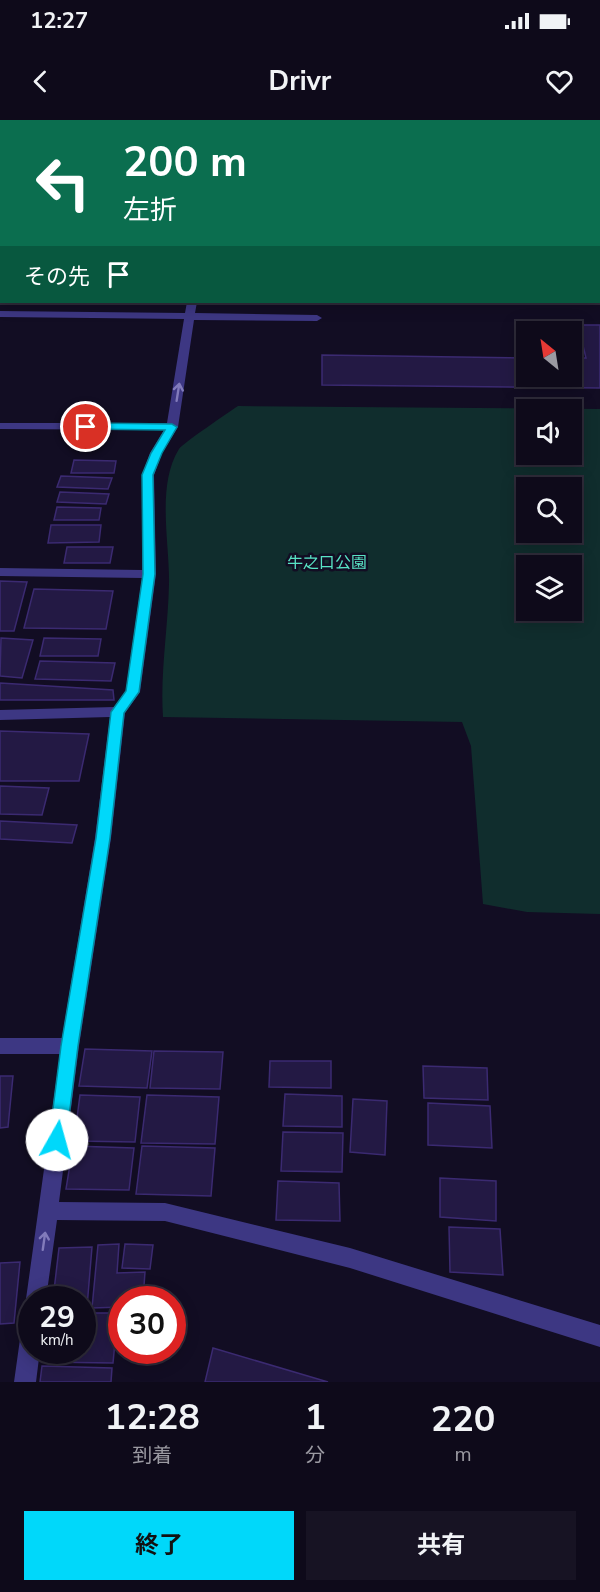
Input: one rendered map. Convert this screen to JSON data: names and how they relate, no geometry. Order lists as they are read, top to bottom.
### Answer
{
  "parks": ["牛之口公園"],
  "north": "top left",
  "page": {
    "status": "12:27",
    "header": "Drivr",
    "turn": ["200 m", "左折"],
    "then": "その先",
    "speed": "29 km/h",
    "limit": "30",
    "eta": [
      "12:28",
      "到着",
      "1",
      "分",
      "220",
      "m"
    ],
    "buttons": ["終了", "共有"]
  }
}
